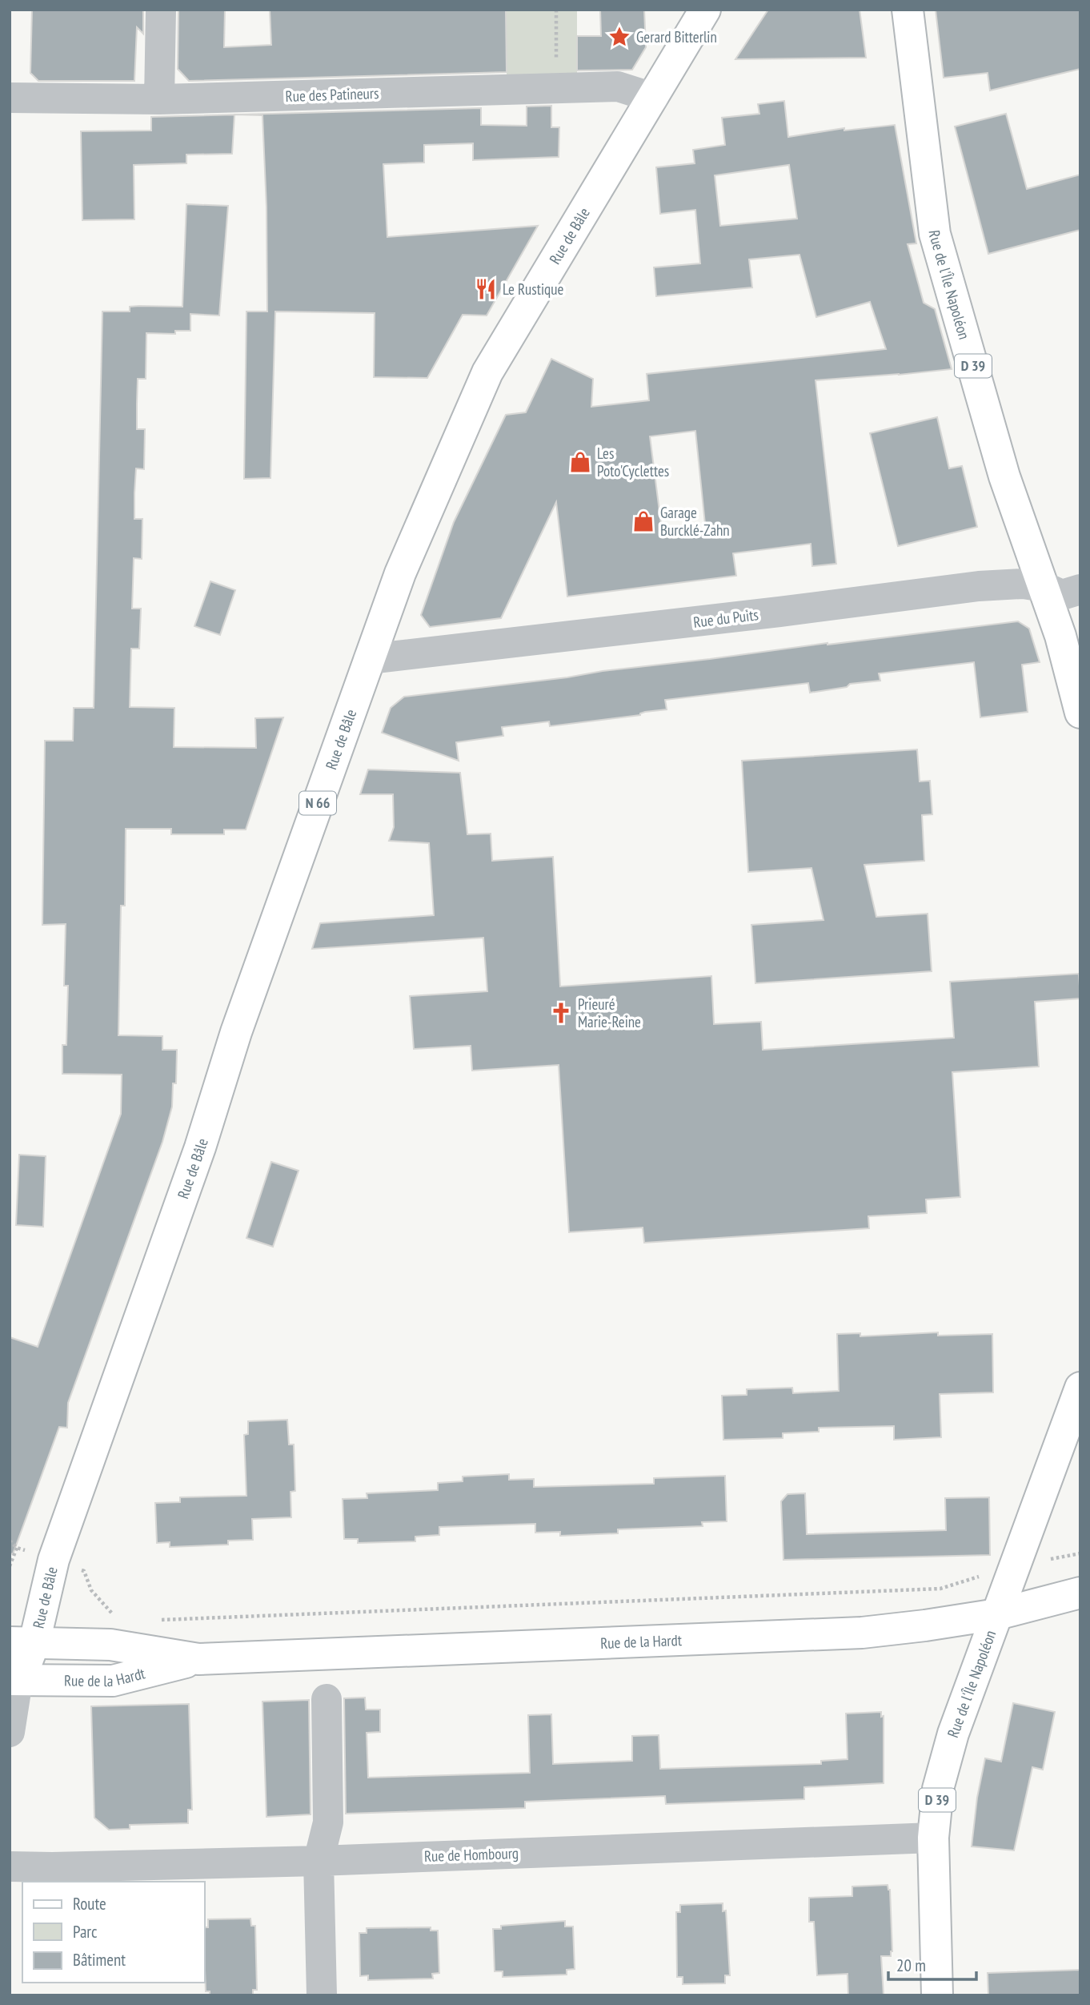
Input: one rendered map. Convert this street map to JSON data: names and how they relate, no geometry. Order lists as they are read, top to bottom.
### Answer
{
  "streets": {
    "main road": [
      "Rue de Bâle",
      "Rue de l'Île Napoléon",
      "D 39",
      "N 66",
      "Rue de la Hardt"
    ],
    "street": ["Rue des Patineurs", "Rue du Puits", "Rue de Hombourg"]
  },
  "crossings": [
    ["Rue des Patineurs", "Rue de Bâle"],
    ["Rue de Bâle", "Rue du Puits"],
    ["Rue de Bâle", "Rue de la Hardt"],
    ["Rue de l'Île Napoléon", "Rue du Puits"],
    ["Rue de l'Île Napoléon", "Rue de la Hardt"],
    ["Rue de l'Île Napoléon", "Rue de Hombourg"]
  ],
  "places": {
    "place": ["Gerard Bitterlin"],
    "restaurant": ["Le Rustique"],
    "shop": ["Les Poto'Cyclettes", "Garage Burcklé-Zahn"],
    "church": ["Prieuré Marie-Reine"]
  },
  "legend": ["Route", "Parc", "Bâtiment"],
  "scale_bar": "20 m"
}
